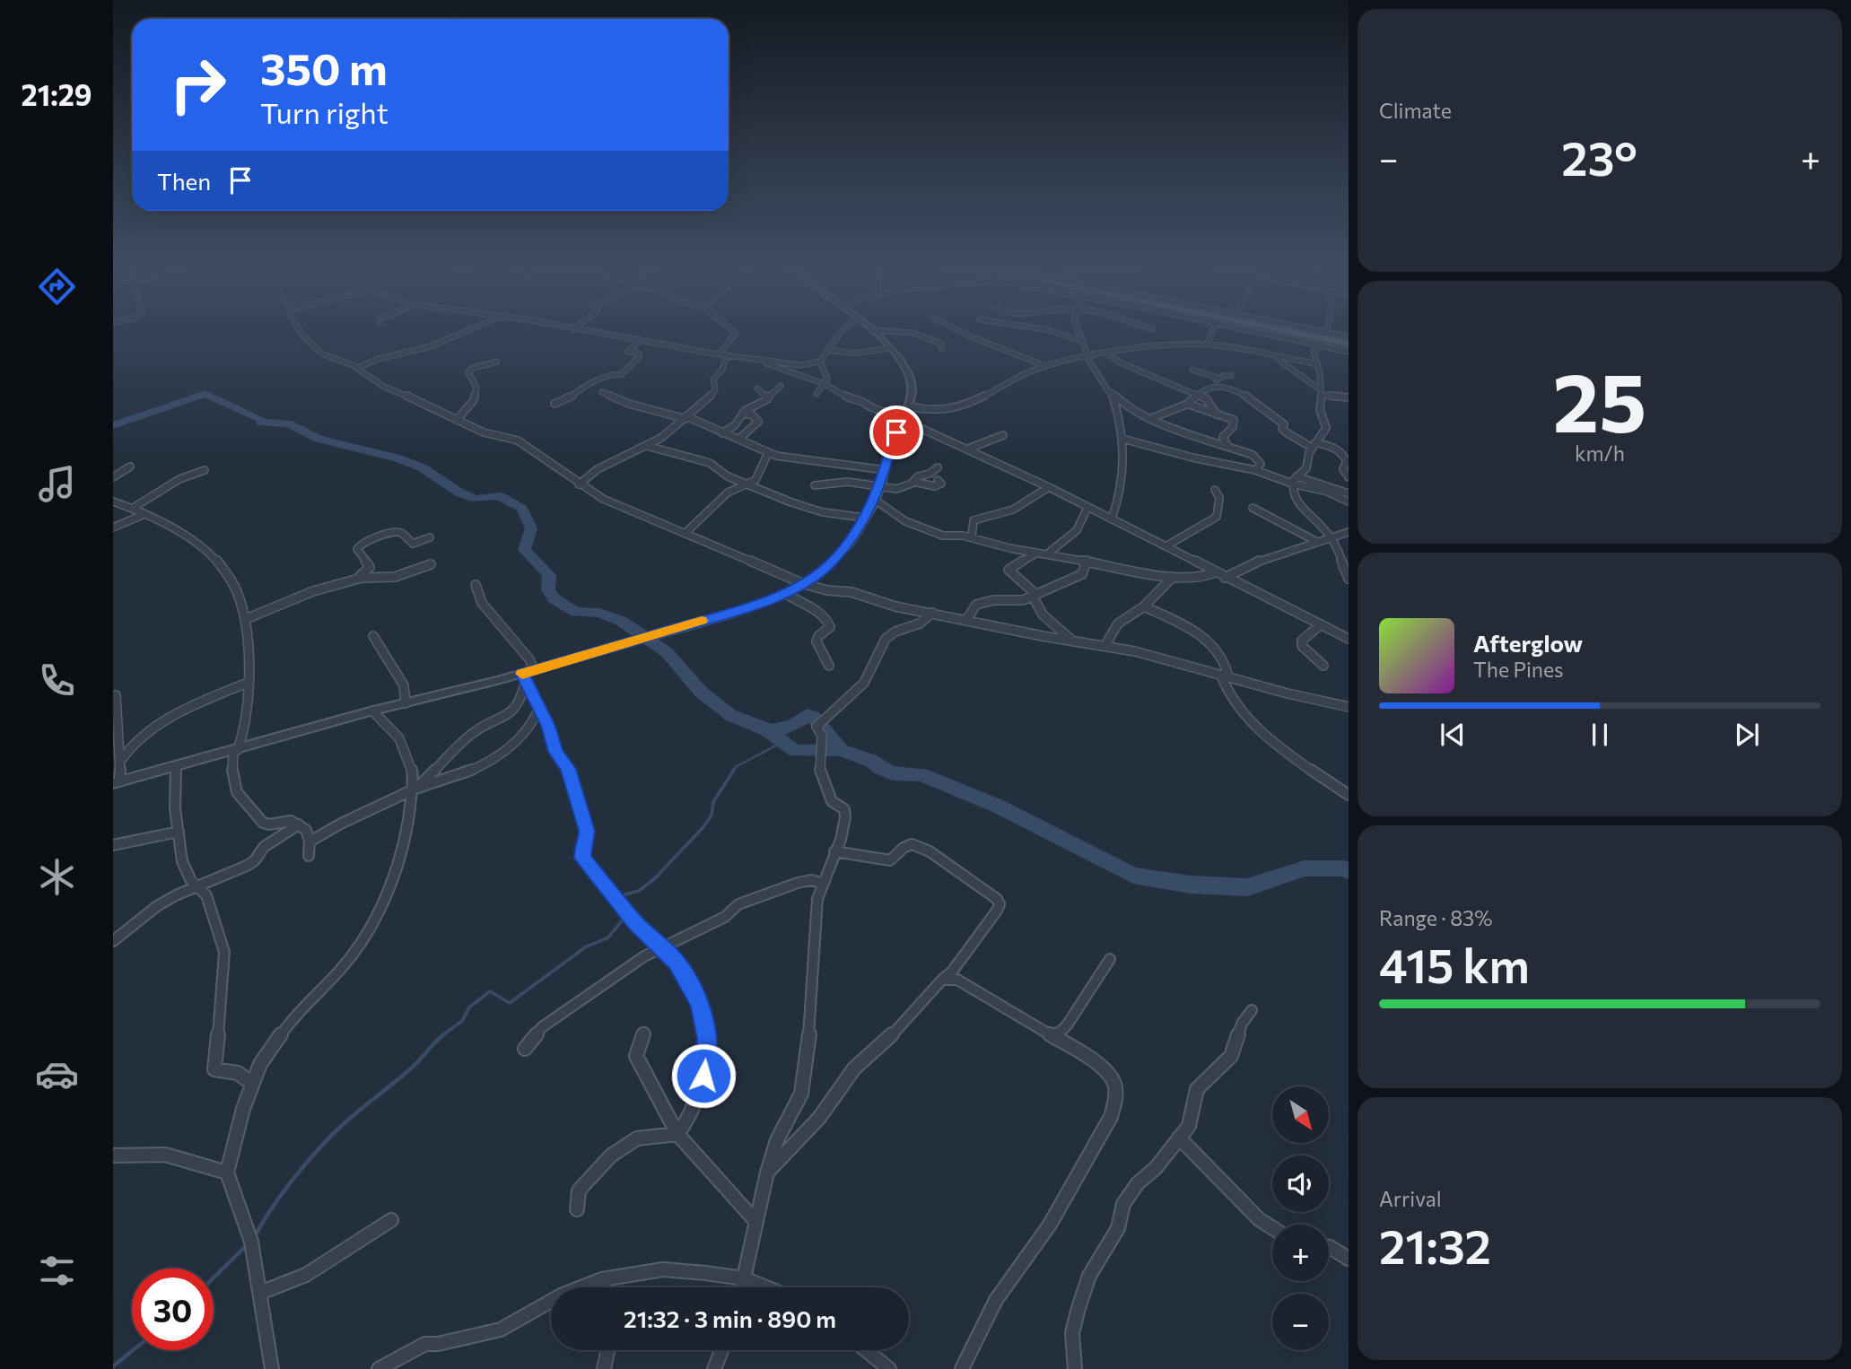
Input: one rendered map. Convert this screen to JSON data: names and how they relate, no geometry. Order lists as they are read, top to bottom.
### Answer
{
  "north": "bottom right",
  "page": {
    "tabs": "21:29",
    "tile": [
      "Climate",
      ["25", "km/h"],
      ["Range · 83%", "415 km"],
      ["Arrival", "21:32"]
    ],
    "turn": ["350 m", "Turn right"],
    "heat": ["−", "23°", "+"],
    "then": "Then",
    "song": ["Afterglow", "The Pines"],
    "map_buttons": ["+", "−"],
    "limit": "30",
    "trip": "21:32 · 3 min · 890 m"
  }
}
